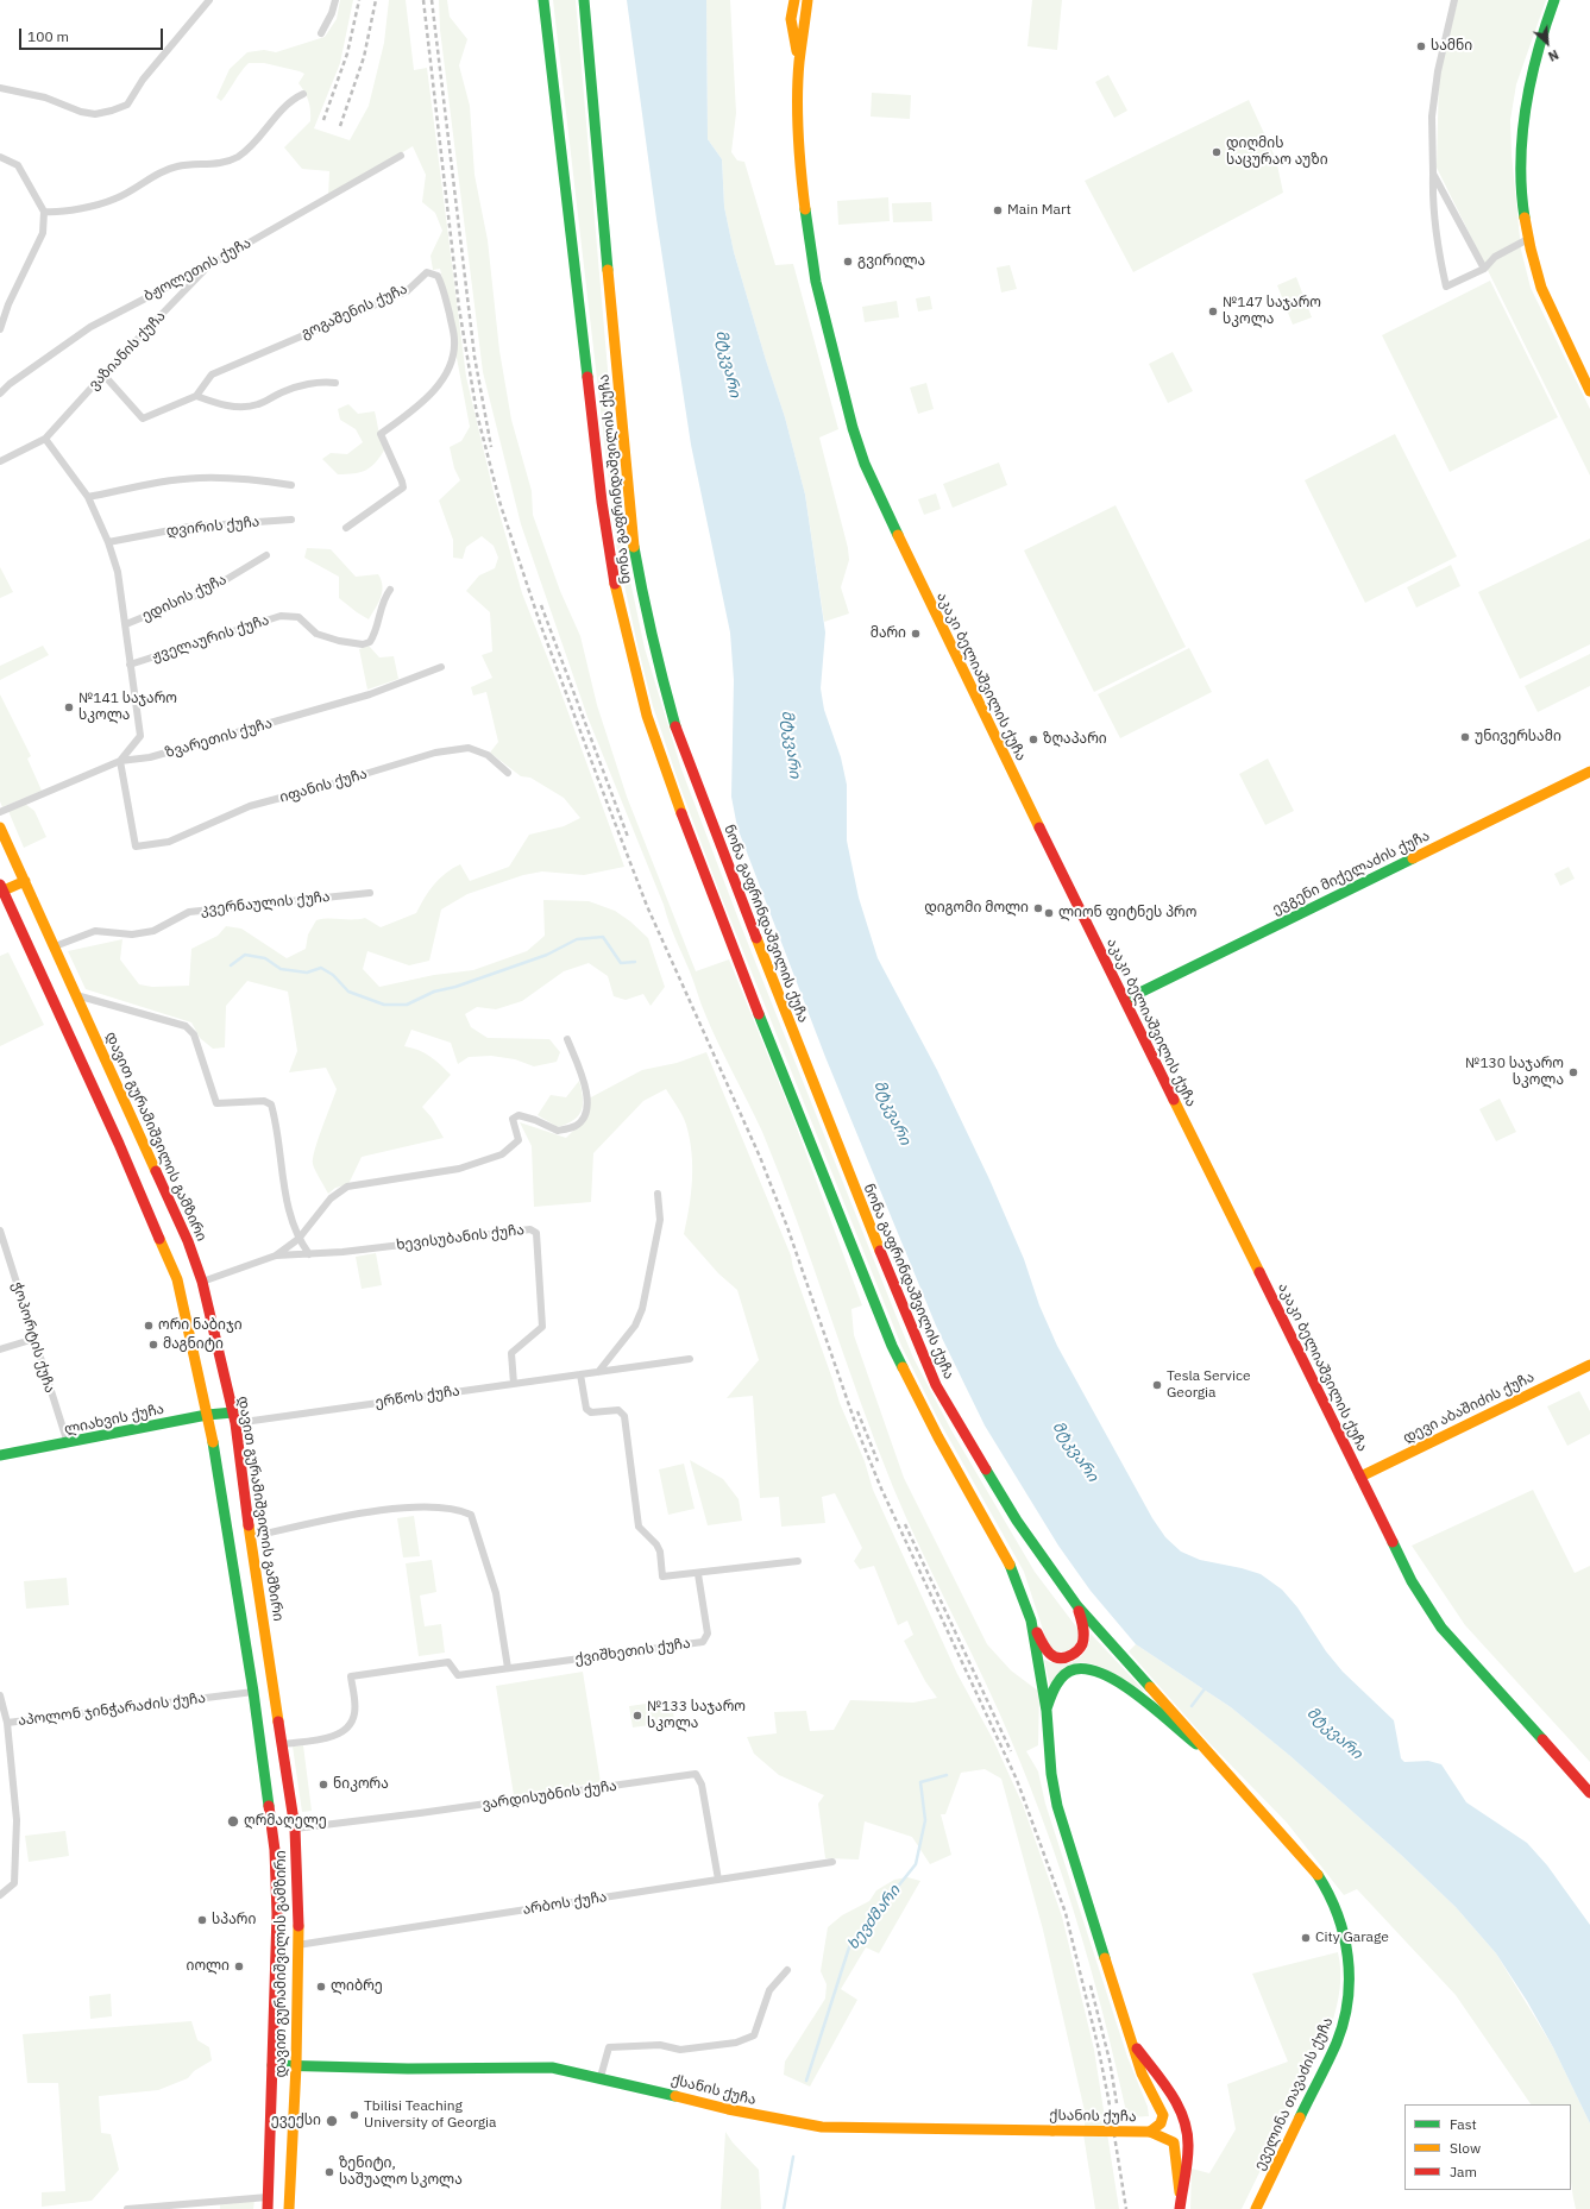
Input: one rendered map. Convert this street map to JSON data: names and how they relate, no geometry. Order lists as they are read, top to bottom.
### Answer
{
  "streets": {
    "main road": [
      "ნონა გაფრინდაშვილის ქუჩა",
      "აკაკი ბელიაშვილის ქუჩა",
      "ევგენი მიქელაძის ქუჩა",
      "დავით გურამიშვილის გამზირი",
      "დევი აბაშიძის ქუჩა",
      "ლიახვის ქუჩა",
      "ქსანის ქუჩა",
      "ეველინა თავაძის ქუჩა"
    ],
    "street": [
      "ბჟოლეთის ქუჩა",
      "გოგაშენის ქუჩა",
      "ვაზიანის ქუჩა",
      "დვირის ქუჩა",
      "ედისის ქუჩა",
      "ჟველაურის ქუჩა",
      "ზვარეთის ქუჩა",
      "იფანის ქუჩა",
      "კვერნაულის ქუჩა",
      "ხევისუბანის ქუჩა",
      "ჭოპორტის ქუჩა",
      "ერწოს ქუჩა",
      "ქვიშხეთის ქუჩა",
      "აპოლონ ჯინჭარაძის ქუჩა",
      "ვარდისუბნის ქუჩა",
      "არბოს ქუჩა"
    ]
  },
  "crossings": [
    ["ბჟოლეთის ქუჩა", "ვაზიანის ქუჩა"],
    ["ნონა გაფრინდაშვილის ქუჩა", "ქსანის ქუჩა"],
    ["ნონა გაფრინდაშვილის ქუჩა", "ეველინა თავაძის ქუჩა"],
    ["აკაკი ბელიაშვილის ქუჩა", "ევგენი მიქელაძის ქუჩა"],
    ["აკაკი ბელიაშვილის ქუჩა", "დევი აბაშიძის ქუჩა"],
    ["ზვარეთის ქუჩა", "იფანის ქუჩა"],
    ["კვერნაულის ქუჩა", "დავით გურამიშვილის გამზირი"],
    ["დავით გურამიშვილის გამზირი", "ხევისუბანის ქუჩა"],
    ["დავით გურამიშვილის გამზირი", "ერწოს ქუჩა"],
    ["დავით გურამიშვილის გამზირი", "ლიახვის ქუჩა"],
    ["დავით გურამიშვილის გამზირი", "ქვიშხეთის ქუჩა"],
    ["დავით გურამიშვილის გამზირი", "აპოლონ ჯინჭარაძის ქუჩა"],
    ["დავით გურამიშვილის გამზირი", "ვარდისუბნის ქუჩა"],
    ["დავით გურამიშვილის გამზირი", "არბოს ქუჩა"],
    ["დავით გურამიშვილის გამზირი", "ქსანის ქუჩა"],
    ["ხევისუბანის ქუჩა", "ერწოს ქუჩა"],
    ["ჭოპორტის ქუჩა", "ლიახვის ქუჩა"],
    ["ერწოს ქუჩა", "ლიახვის ქუჩა"],
    ["ვარდისუბნის ქუჩა", "არბოს ქუჩა"]
  ],
  "water": ["მტკვარი", "ხევძმარი"],
  "places": [
    "სამნი",
    "დიღმის საცურაო აუზი",
    "Main Mart",
    "გვირილა",
    "№147 საჯარო სკოლა",
    "მარი",
    "№141 საჯარო სკოლა",
    "უნივერსამი",
    "ზღაპარი",
    "დიგომი მოლი",
    "ლიონ ფიტნეს პრო",
    "№130 საჯარო სკოლა",
    "ორი ნაბიჯი",
    "მაგნიტი",
    "Tesla Service Georgia",
    "№133 საჯარო სკოლა",
    "ნიკორა",
    "ღრმაღელე",
    "სპარი",
    "City Garage",
    "იოლი",
    "ლიბრე",
    "Tbilisi Teaching University of Georgia",
    "ევექსი",
    "ზენიტი, საშუალო სკოლა"
  ],
  "legend": ["Fast", "Slow", "Jam"],
  "scale_bar": "100 m",
  "north": "bottom right"
}
